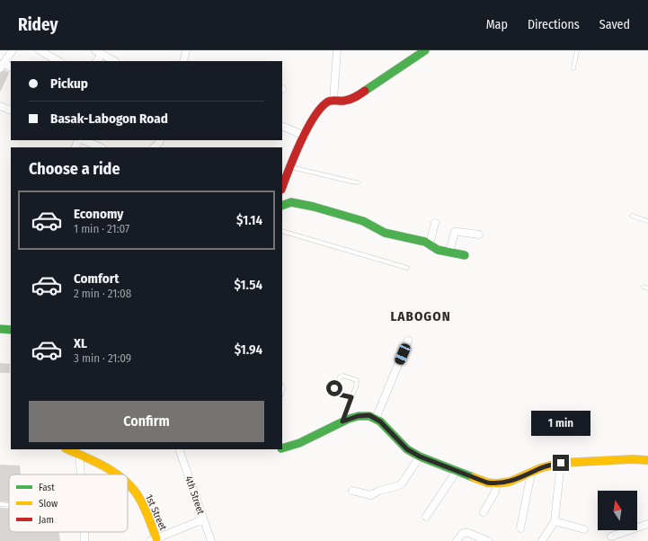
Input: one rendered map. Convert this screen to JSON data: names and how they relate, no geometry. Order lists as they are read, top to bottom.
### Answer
{
  "streets": {
    "street": ["4th Street", "1st Street"]
  },
  "districts": ["LABOGON"],
  "legend": ["Fast", "Slow", "Jam"],
  "north": "top",
  "page": {
    "header": "Ridey",
    "nav": ["Map", "Directions", "Saved"],
    "banner": ["Pickup", "Basak-Labogon Road"],
    "heading": "Choose a ride",
    "list": [
      {
        "name": "Economy",
        "note": "1 min · 21:07",
        "value": "$1.14"
      },
      {
        "name": "Comfort",
        "note": "2 min · 21:08",
        "value": "$1.54"
      },
      {
        "name": "XL",
        "note": "3 min · 21:09",
        "value": "$1.94"
      }
    ],
    "buttons": "Confirm",
    "bubble": "1 min"
  }
}
